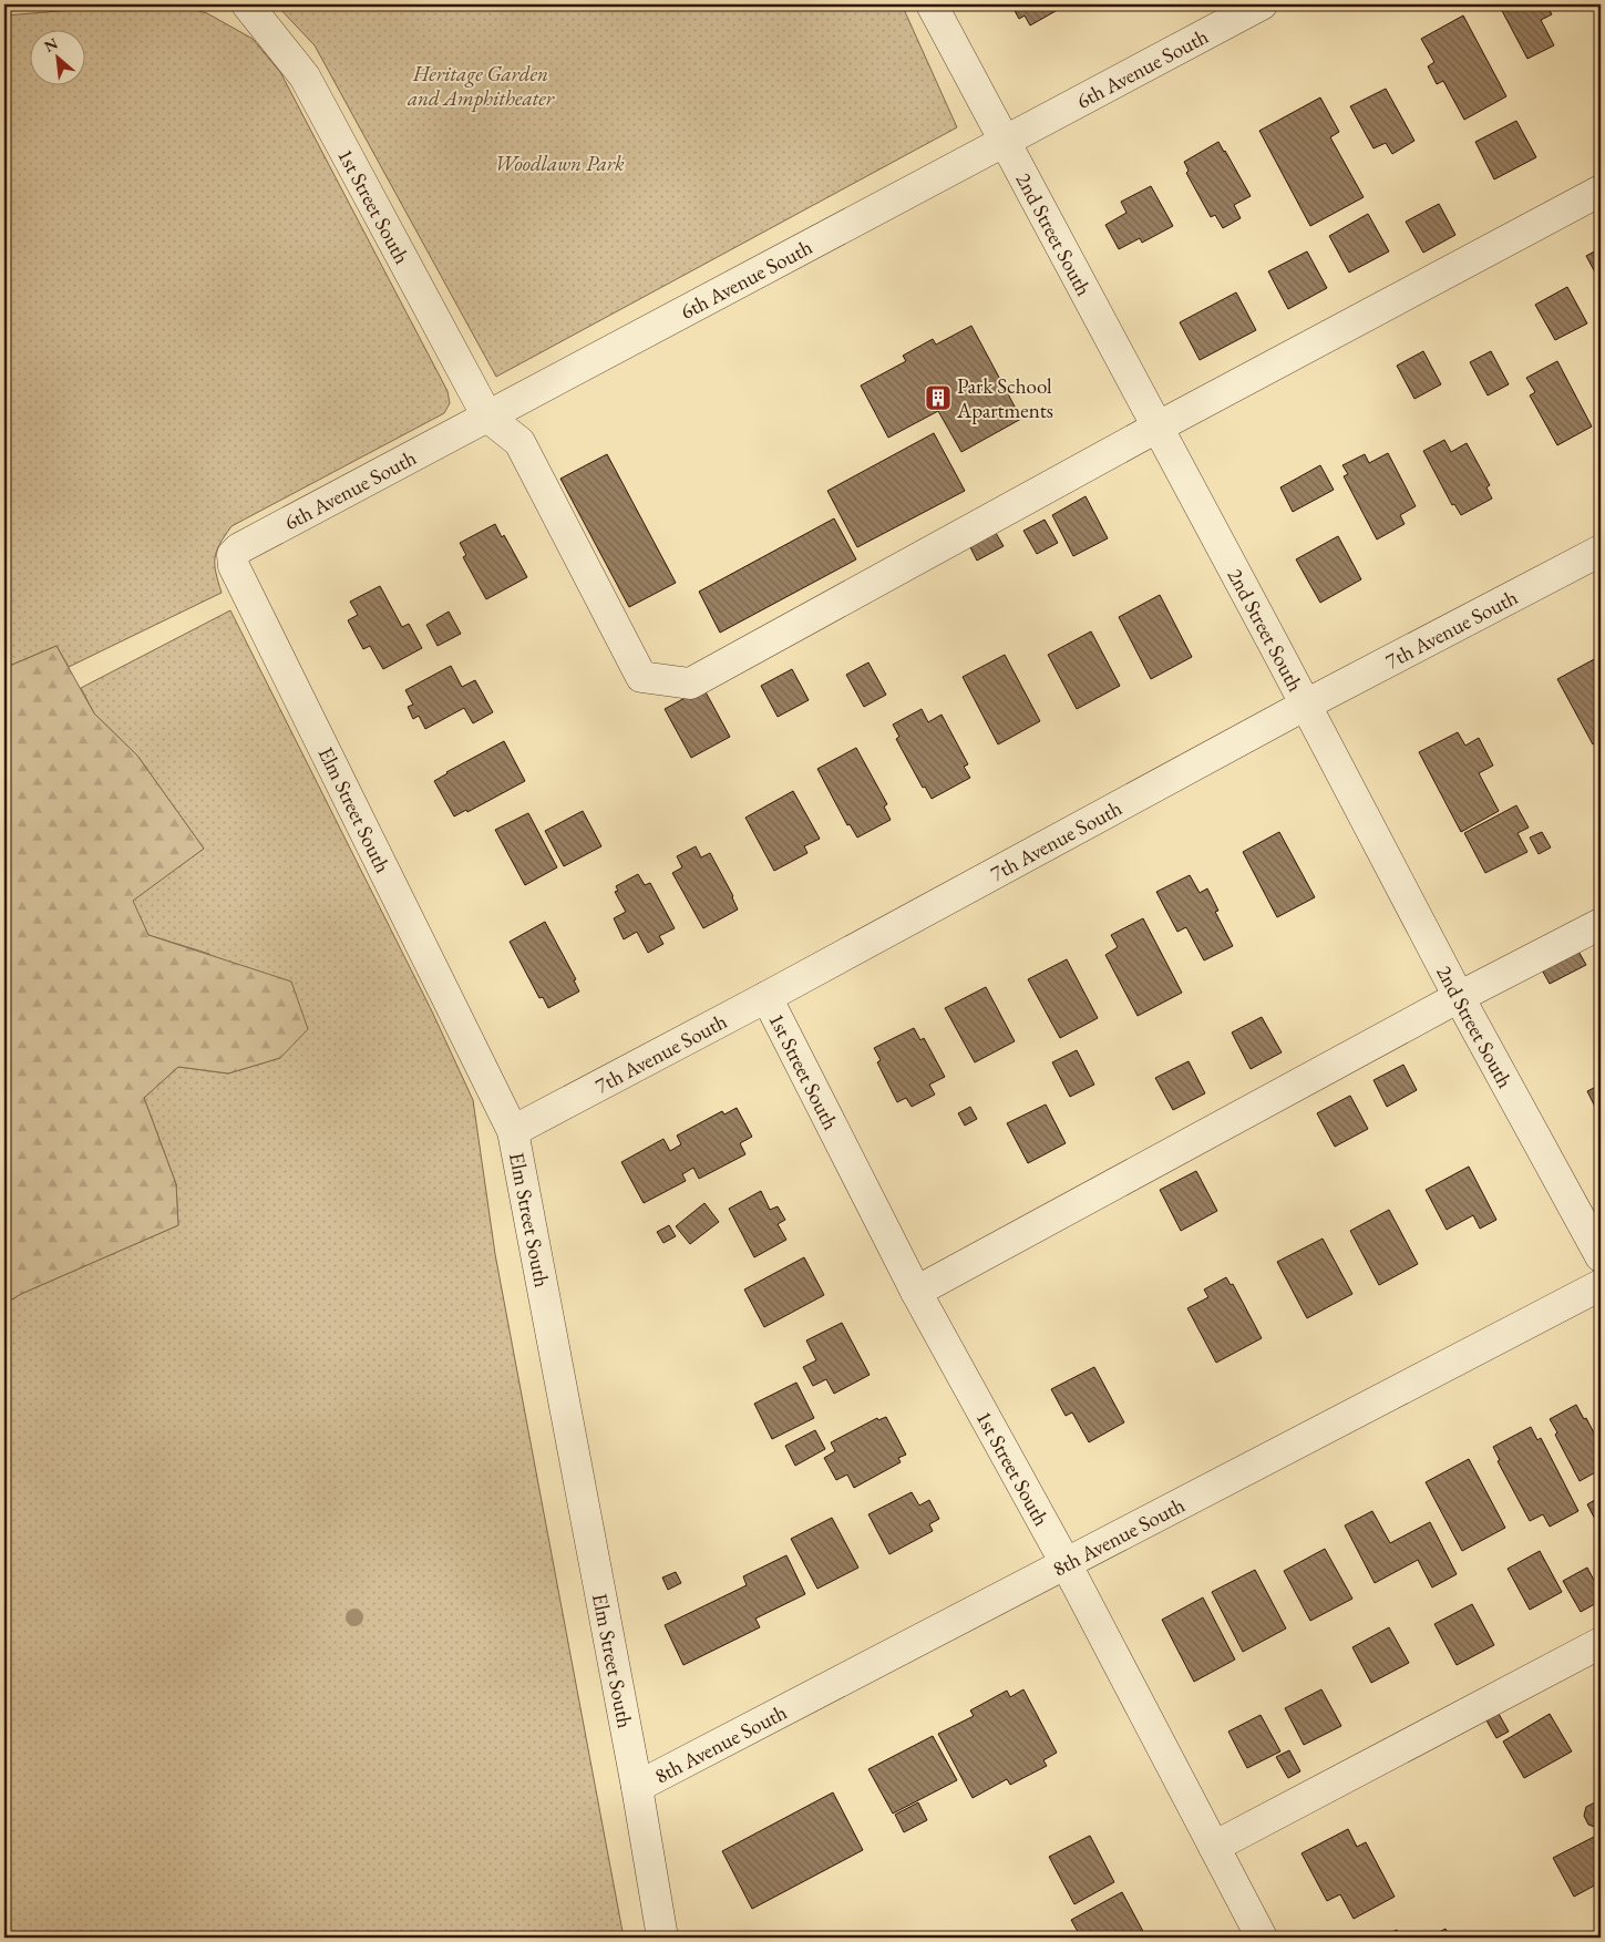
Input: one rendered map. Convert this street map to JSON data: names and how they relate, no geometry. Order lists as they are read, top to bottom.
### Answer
{
  "streets": {
    "street": [
      "6th Avenue South",
      "1st Street South",
      "2nd Street South",
      "7th Avenue South",
      "Elm Street South",
      "8th Avenue South"
    ]
  },
  "crossings": [
    ["6th Avenue South", "1st Street South"],
    ["6th Avenue South", "2nd Street South"],
    ["6th Avenue South", "Elm Street South"],
    ["1st Street South", "7th Avenue South"],
    ["1st Street South", "8th Avenue South"],
    ["2nd Street South", "7th Avenue South"],
    ["7th Avenue South", "Elm Street South"],
    ["Elm Street South", "8th Avenue South"]
  ],
  "parks": ["Heritage Garden and Amphitheater", "Woodlawn Park"],
  "places": {
    "building": ["Park School Apartments"]
  },
  "north": "top left"
}
